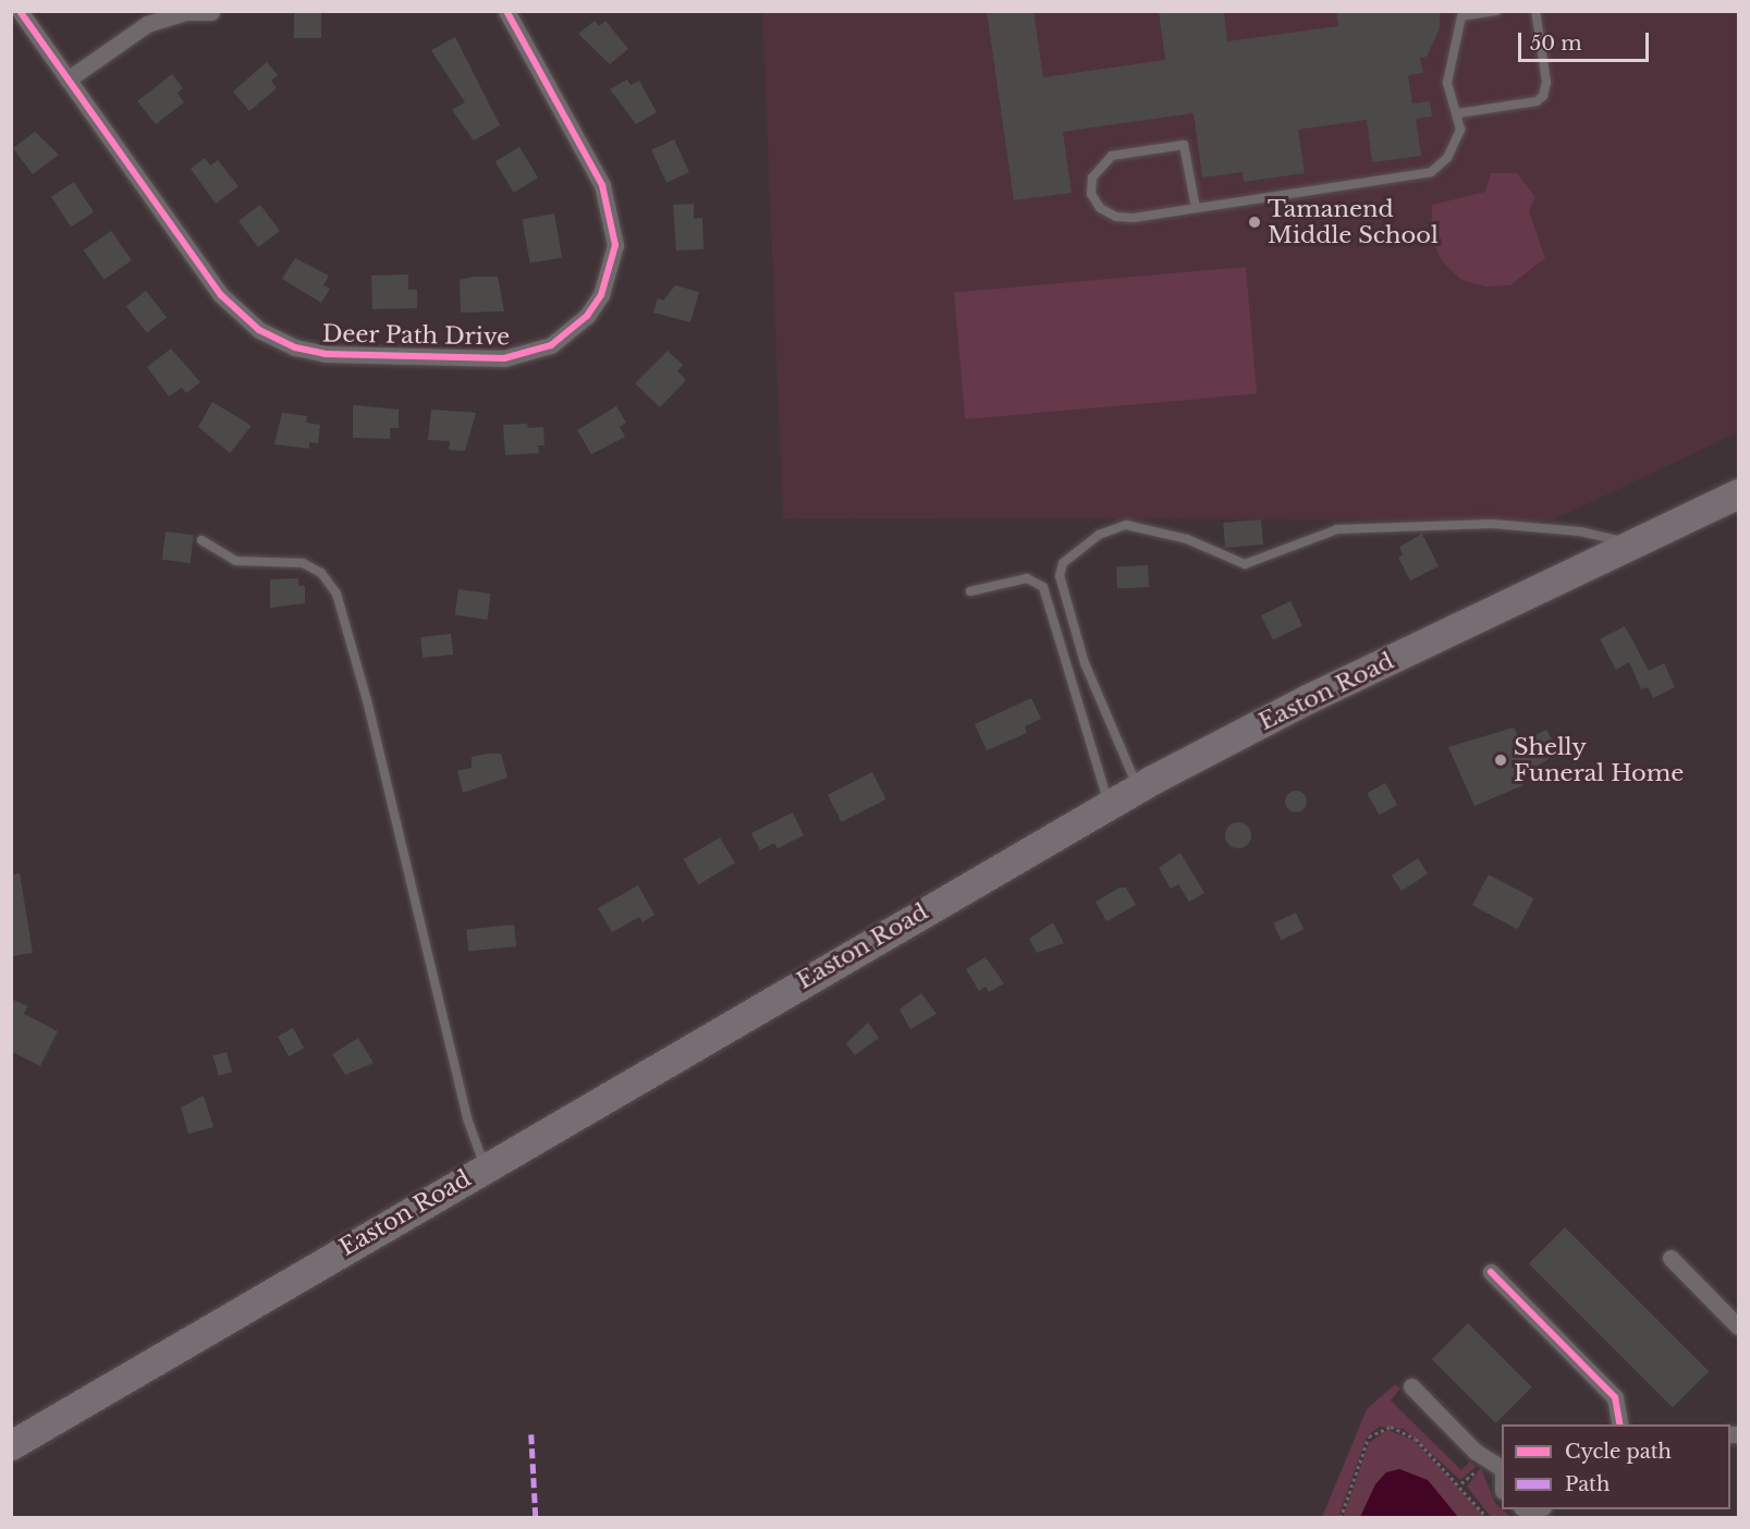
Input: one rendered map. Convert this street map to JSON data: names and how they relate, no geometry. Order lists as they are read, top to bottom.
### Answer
{
  "streets": {
    "highway": ["Easton Road"],
    "street": ["Deer Path Drive"]
  },
  "places": ["Tamanend Middle School", "Shelly Funeral Home"],
  "legend": ["Cycle path", "Path"],
  "scale_bar": "50 m"
}
